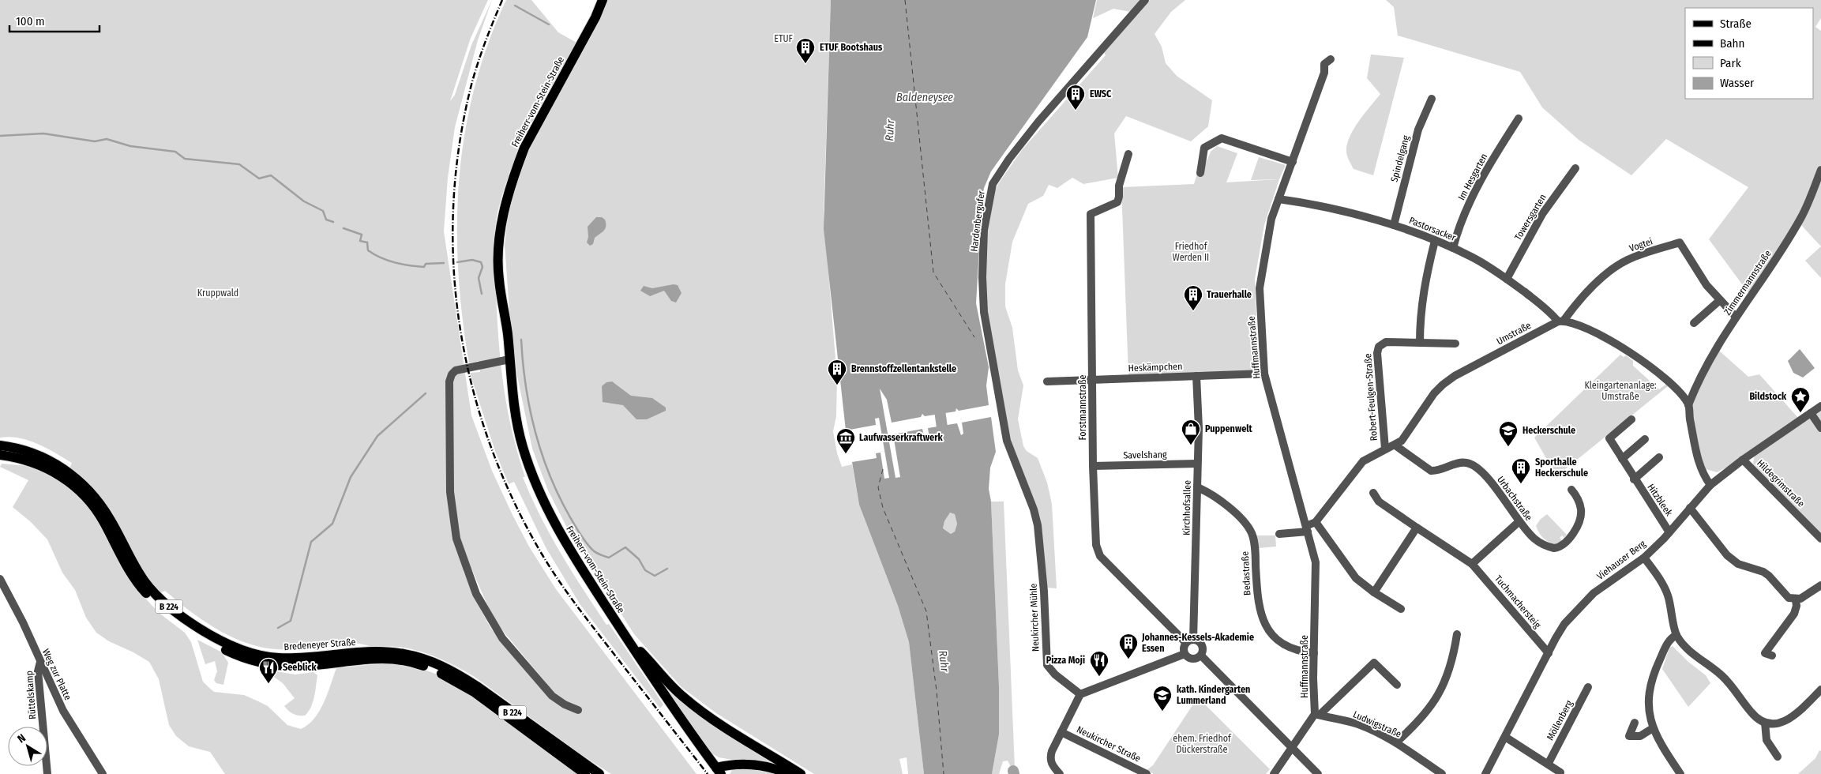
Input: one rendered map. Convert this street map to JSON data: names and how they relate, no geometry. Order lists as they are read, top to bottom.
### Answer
{
  "streets": {
    "main road": ["Freiherr-vom-Stein-Straße", "B 224", "Bredeneyer Straße"],
    "street": [
      "Spindelgang",
      "Im Hesgarten",
      "Towersgarten",
      "Hardenbergufer",
      "Pastorsacker",
      "Vogtei",
      "Zimmermannstraße",
      "Umstraße",
      "Huffmannstraße",
      "Heskämpchen",
      "Robert-Feulgen-Straße",
      "Forstmannstraße",
      "Savelshang",
      "Hildegrimstraße",
      "Urbachstraße",
      "Hitzbleek",
      "Kirchhofsallee",
      "Viehauser Berg",
      "Bedastraße",
      "Tuchmachersteig",
      "Neukircher Mühle",
      "Weg zur Platte",
      "Rüttelskamp",
      "Möllenberg",
      "Ludwigstraße",
      "Neukircher Straße"
    ]
  },
  "crossings": [
    ["Spindelgang", "Pastorsacker"],
    ["Im Hesgarten", "Pastorsacker"],
    ["Towersgarten", "Pastorsacker"],
    ["Hardenbergufer", "Neukircher Mühle"],
    ["Pastorsacker", "Vogtei"],
    ["Pastorsacker", "Umstraße"],
    ["Pastorsacker", "Huffmannstraße"],
    ["Vogtei", "Zimmermannstraße"],
    ["Vogtei", "Umstraße"],
    ["Umstraße", "Urbachstraße"],
    ["Huffmannstraße", "Heskämpchen"],
    ["Huffmannstraße", "Bedastraße"],
    ["Huffmannstraße", "Ludwigstraße"],
    ["Heskämpchen", "Forstmannstraße"],
    ["Heskämpchen", "Kirchhofsallee"],
    ["Forstmannstraße", "Savelshang"],
    ["Forstmannstraße", "Kirchhofsallee"],
    ["Savelshang", "Kirchhofsallee"],
    ["Hildegrimstraße", "Viehauser Berg"],
    ["Hitzbleek", "Viehauser Berg"],
    ["Kirchhofsallee", "Bedastraße"],
    ["Viehauser Berg", "Tuchmachersteig"],
    ["Weg zur Platte", "Rüttelskamp"]
  ],
  "water": ["Baldeneysee", "Ruhr"],
  "parks": [
    "ETUF",
    "Friedhof Werden II",
    "Kruppwald",
    "Kleingartenanlage: Umstraße",
    "ehem. Friedhof Dückerstraße"
  ],
  "places": {
    "building": [
      "ETUF Bootshaus",
      "EWSC",
      "Trauerhalle",
      "Brennstoffzellentankstelle",
      "Sporthalle Heckerschule",
      "Johannes-Kessels-Akademie Essen"
    ],
    "place": ["Bildstock"],
    "shop": ["Puppenwelt"],
    "school or university": ["Heckerschule", "kath. Kindergarten Lummerland"],
    "museum": ["Laufwasserkraftwerk"],
    "restaurant": ["Pizza Moji", "Seeblick"]
  },
  "legend": [
    "Straße",
    "Bahn",
    "Park",
    "Wasser"
  ],
  "scale_bar": "100 m",
  "north": "top left"
}
